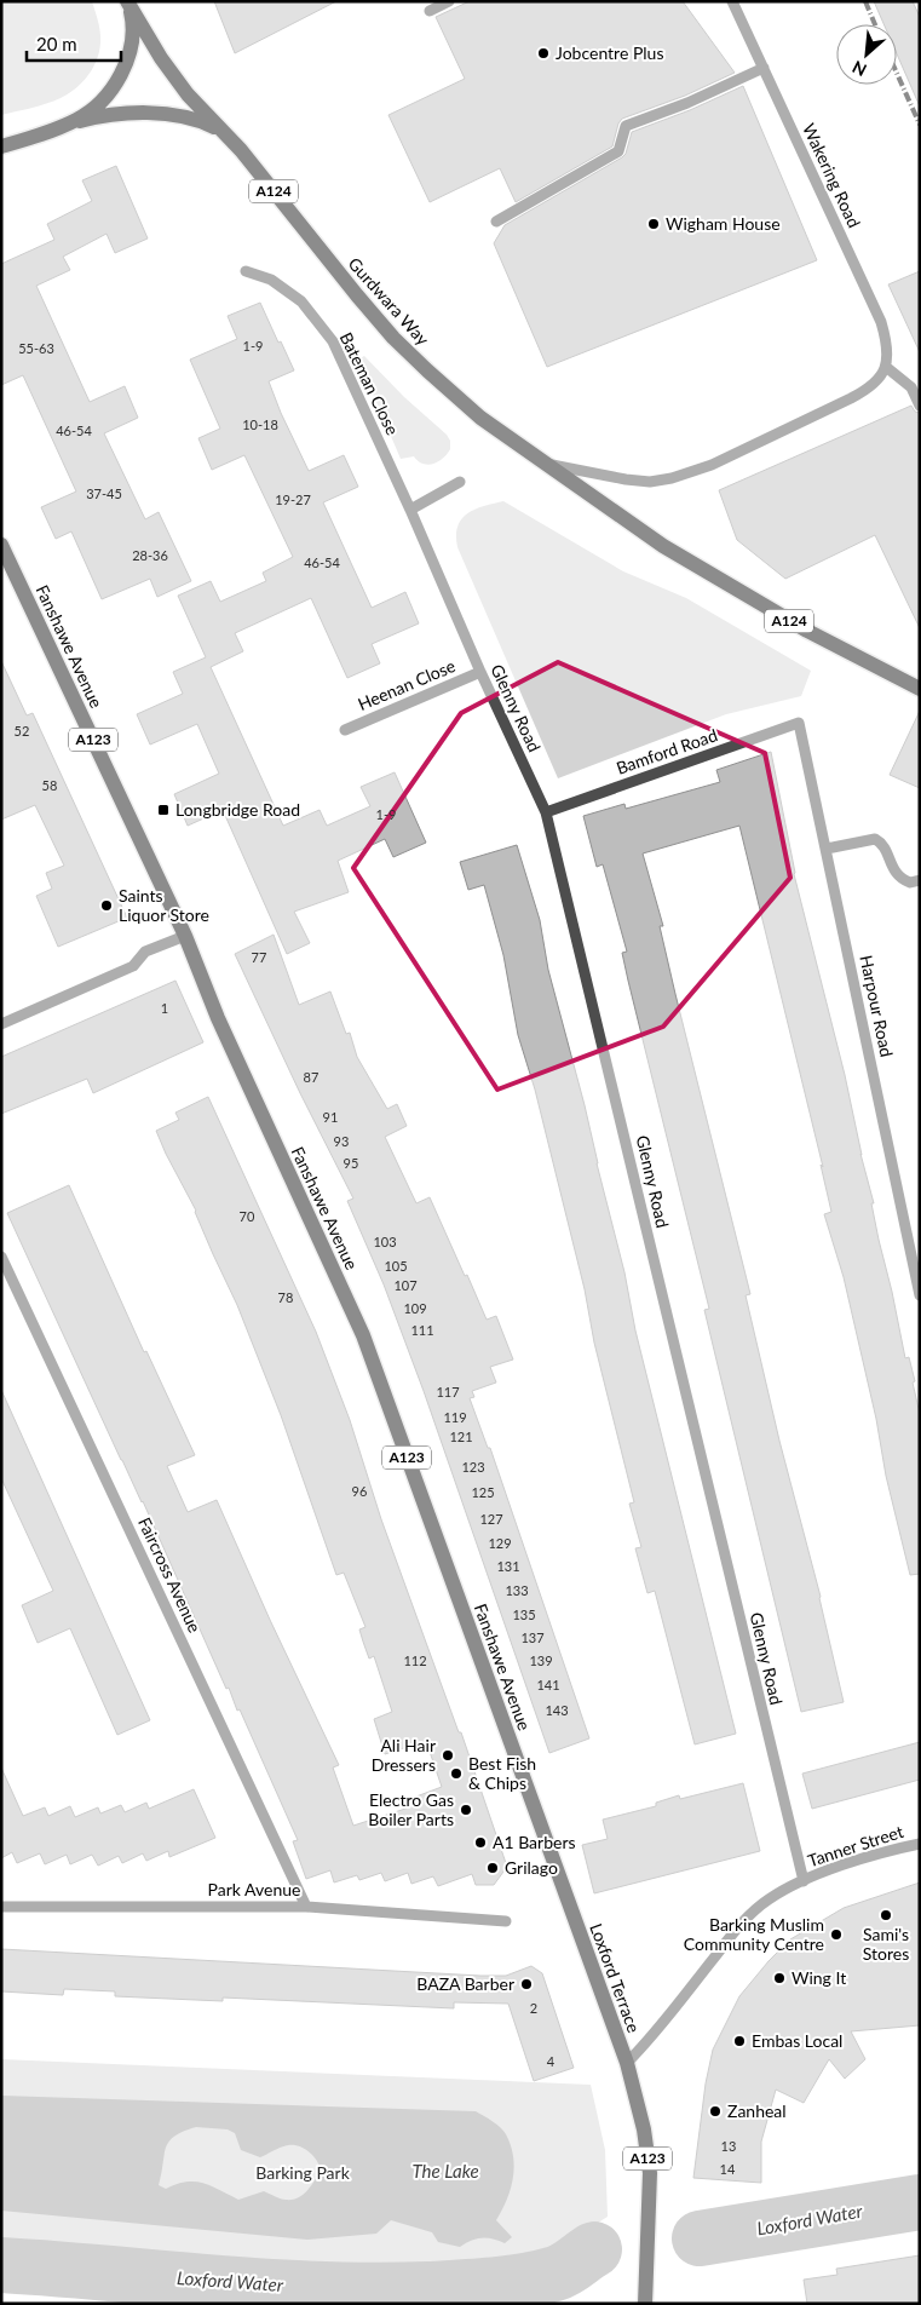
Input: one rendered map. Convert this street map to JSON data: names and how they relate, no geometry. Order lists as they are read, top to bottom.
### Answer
{
  "streets": {
    "main road": [
      "A124",
      "Gurdwara Way",
      "Fanshawe Avenue",
      "A123",
      "Loxford Terrace"
    ],
    "street": [
      "Wakering Road",
      "Bateman Close",
      "Heenan Close",
      "Glenny Road",
      "Bamford Road",
      "Harpour Road",
      "Faircross Avenue",
      "Tanner Street",
      "Park Avenue"
    ]
  },
  "crossings": [
    ["Wakering Road", "Gurdwara Way"],
    ["Bateman Close", "Glenny Road"],
    ["Fanshawe Avenue", "Loxford Terrace"],
    ["Heenan Close", "Glenny Road"],
    ["Glenny Road", "Bamford Road"],
    ["Glenny Road", "Tanner Street"],
    ["A123", "Tanner Street"],
    ["A123", "Loxford Terrace"],
    ["Bamford Road", "Harpour Road"],
    ["Faircross Avenue", "Park Avenue"],
    ["Tanner Street", "Loxford Terrace"]
  ],
  "water": ["The Lake", "Loxford Water"],
  "parks": ["Barking Park"],
  "places": {
    "other": [
      "Jobcentre Plus",
      "Wigham House",
      "Saints Liquor Store",
      "Ali Hair Dressers",
      "Best Fish & Chips",
      "Electro Gas Boiler Parts",
      "A1 Barbers",
      "Grilago",
      "Sami's Stores",
      "Barking Muslim Community Centre",
      "Wing It",
      "BAZA Barber",
      "Embas Local",
      "Zanheal"
    ],
    "transit": ["Longbridge Road"]
  },
  "house_numbers": [
    "1-9",
    "55-63",
    "10-18",
    "46-54",
    "37-45",
    "19-27",
    "28-36",
    "46-54",
    "52",
    "58",
    "1-9",
    "77",
    "1",
    "87",
    "91",
    "93",
    "95",
    "70",
    "103",
    "105",
    "107",
    "78",
    "109",
    "111",
    "117",
    "119",
    "121",
    "123",
    "96",
    "125",
    "127",
    "129",
    "131",
    "133",
    "135",
    "137",
    "112",
    "139",
    "141",
    "143",
    "2",
    "4",
    "13",
    "14"
  ],
  "scale_bar": "20 m",
  "north": "bottom left"
}
